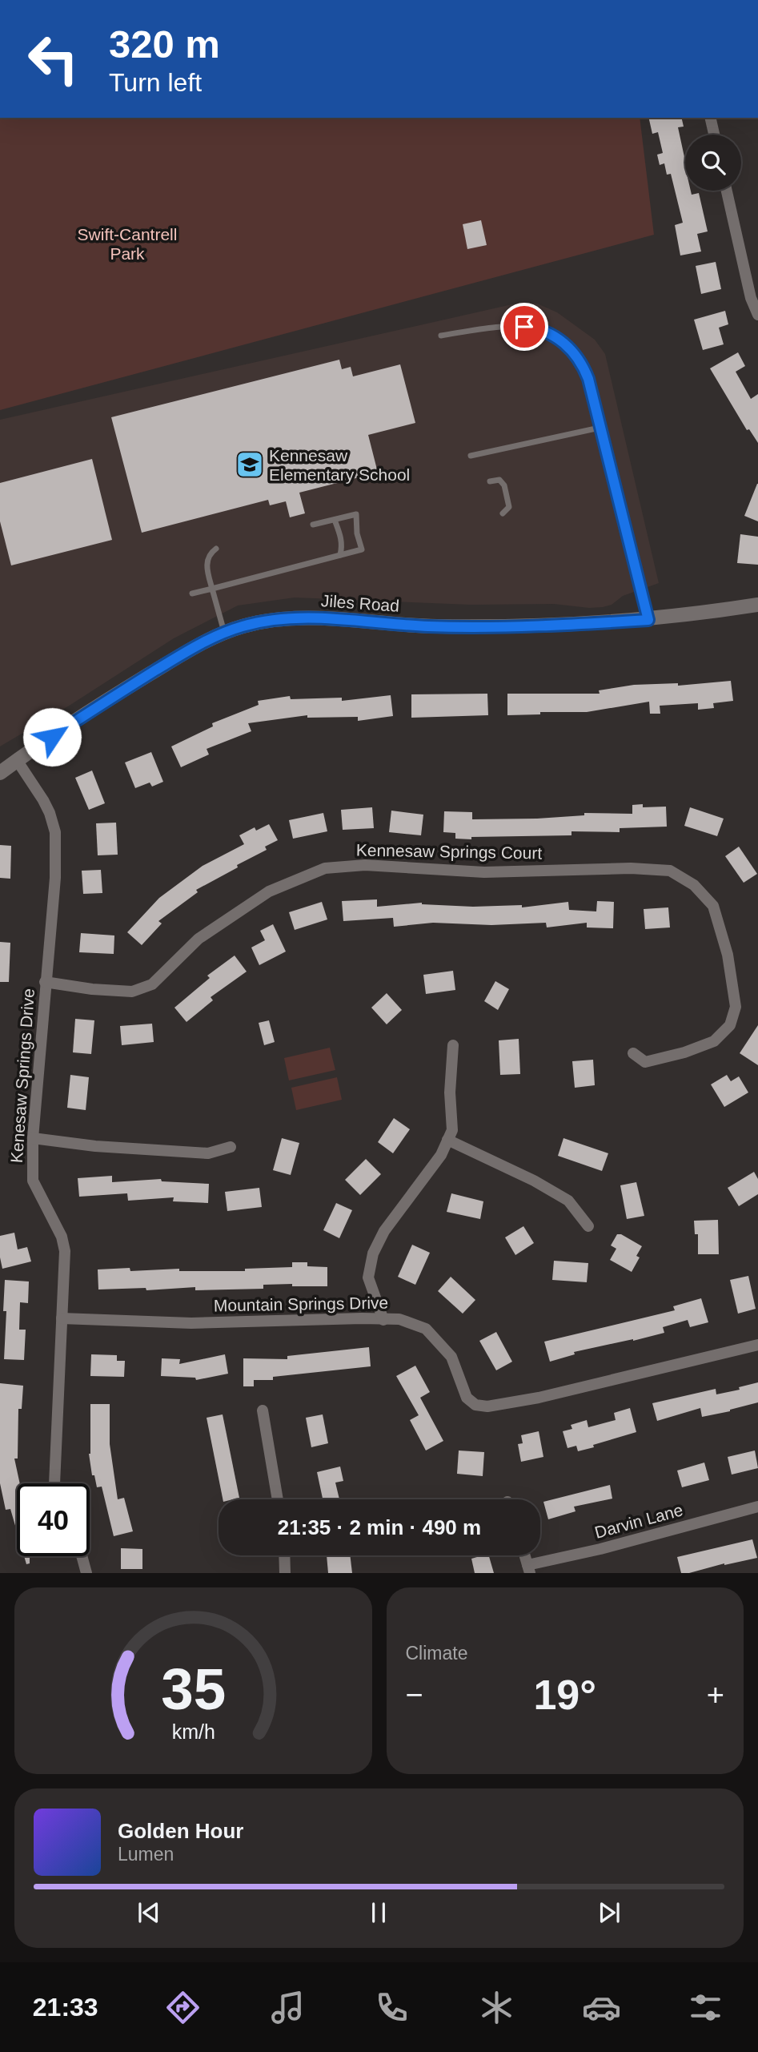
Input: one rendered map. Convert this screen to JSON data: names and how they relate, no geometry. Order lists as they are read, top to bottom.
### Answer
{
  "streets": {
    "street": [
      "Jiles Road",
      "Kennesaw Springs Court",
      "Kenesaw Springs Drive",
      "Mountain Springs Drive",
      "Darvin Lane"
    ]
  },
  "crossings": [
    ["Jiles Road", "Kenesaw Springs Drive"],
    ["Kennesaw Springs Court", "Kenesaw Springs Drive"],
    ["Kenesaw Springs Drive", "Mountain Springs Drive"]
  ],
  "parks": ["Swift-Cantrell Park"],
  "places": {
    "school or university": ["Kennesaw Elementary School"]
  },
  "page": {
    "turn": ["320 m", "Turn left"],
    "limit": "40",
    "trip": "21:35 · 2 min · 490 m",
    "tile": "Climate",
    "heat": ["−", "19°", "+"],
    "song": ["Golden Hour", "Lumen"],
    "tabs": "21:33",
    "gauge": ["35", "km/h"]
  }
}
